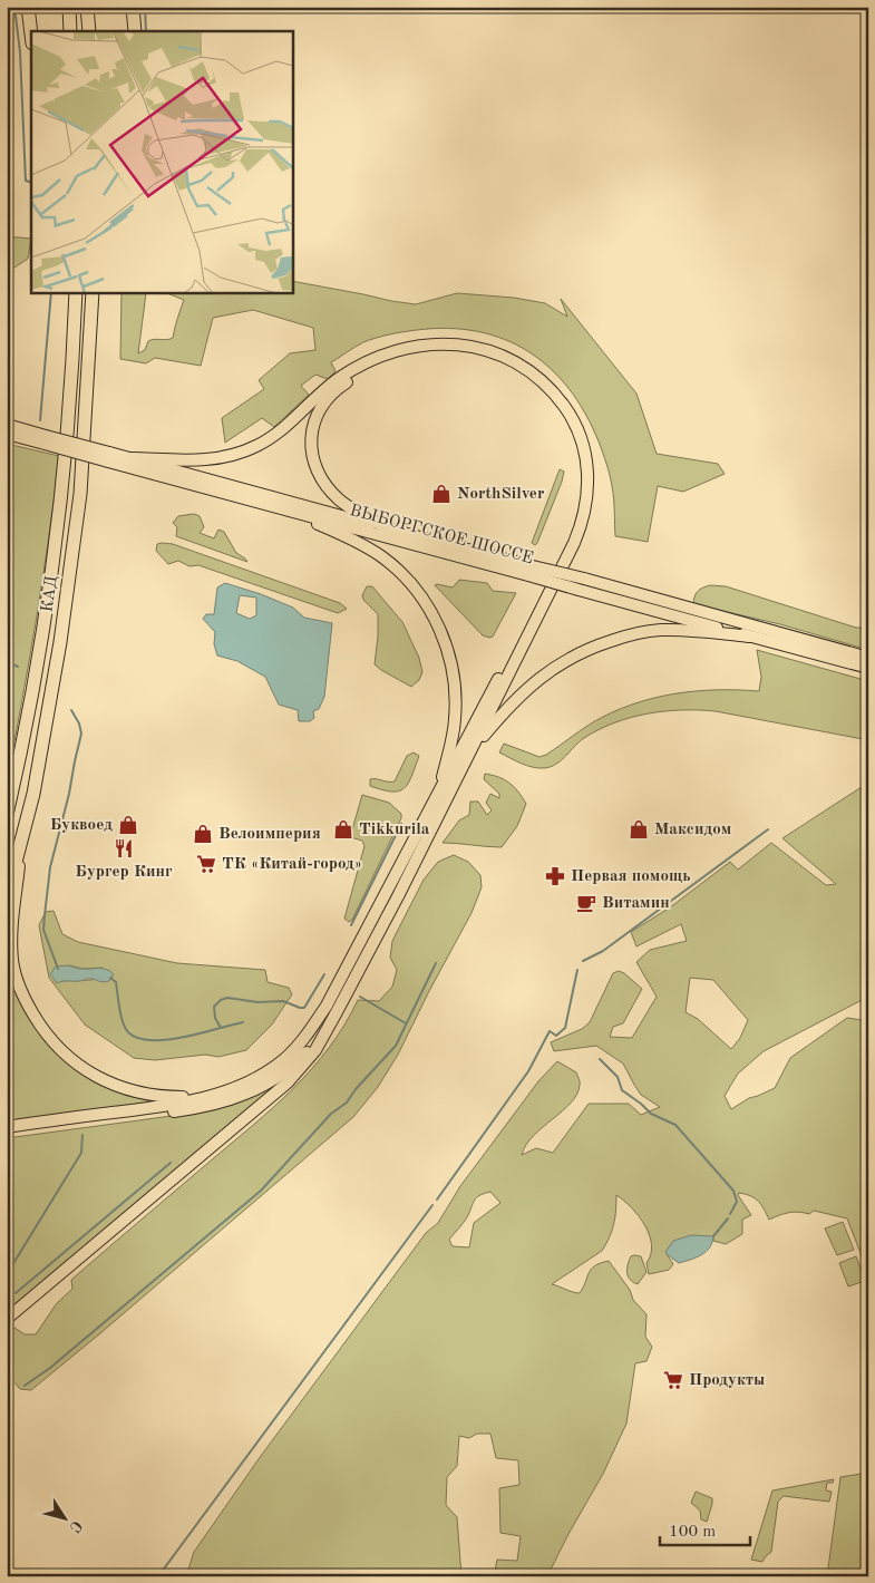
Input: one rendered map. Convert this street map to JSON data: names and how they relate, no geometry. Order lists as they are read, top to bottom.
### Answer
{
  "streets": {
    "highway": ["КАД"],
    "main road": ["ВЫБОРГСКОЕ ШОССЕ"]
  },
  "places": {
    "shop": [
      "NorthSilver",
      "Буквоед",
      "Tikkurila",
      "Максидом",
      "Велоимперия"
    ],
    "restaurant": ["Бургер Кинг"],
    "supermarket": ["ТК «Китай-город»", "Продукты"],
    "pharmacy": ["Первая помощь"],
    "cafe": ["Витамин"]
  },
  "scale_bar": "100 m",
  "north": "bottom right"
}
